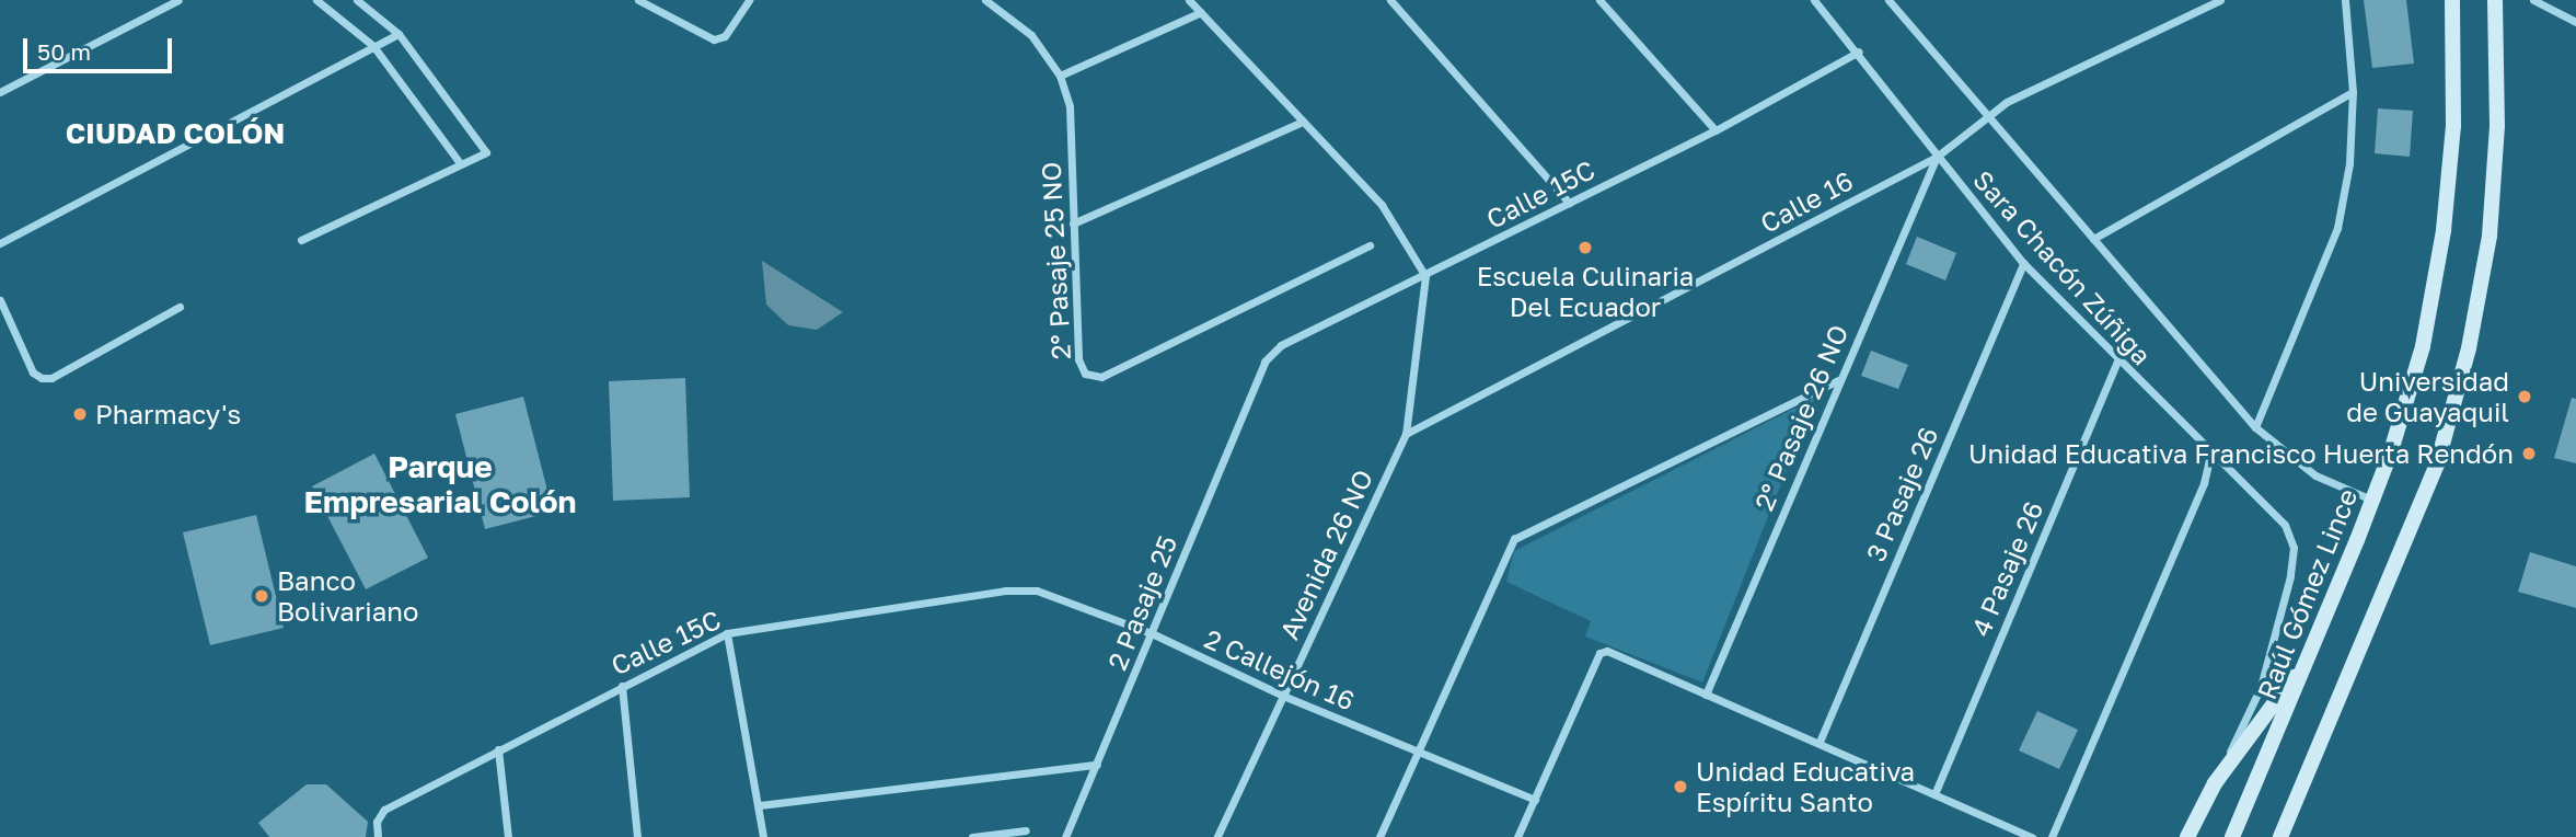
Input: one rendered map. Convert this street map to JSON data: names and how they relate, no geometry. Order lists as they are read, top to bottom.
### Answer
{
  "streets": {
    "main road": ["Raúl Gómez Lince"],
    "street": [
      "Calle 15C",
      "Calle 16",
      "2° Pasaje 25 NO",
      "Sara Chacón Zúñiga",
      "2° Pasaje 26 NO",
      "3 Pasaje 26",
      "Avenida 26 NO",
      "4 Pasaje 26",
      "2 Pasaje 25",
      "2 Callejón 16"
    ]
  },
  "crossings": [
    ["Calle 15C", "Sara Chacón Zúñiga"],
    ["Calle 15C", "Avenida 26 NO"],
    ["Calle 15C", "2 Pasaje 25"],
    ["Calle 15C", "2 Callejón 16"],
    ["Calle 16", "Sara Chacón Zúñiga"],
    ["Calle 16", "2° Pasaje 26 NO"],
    ["Calle 16", "Avenida 26 NO"],
    ["Sara Chacón Zúñiga", "2° Pasaje 26 NO"],
    ["Sara Chacón Zúñiga", "3 Pasaje 26"],
    ["Sara Chacón Zúñiga", "4 Pasaje 26"],
    ["Sara Chacón Zúñiga", "Raúl Gómez Lince"],
    ["Avenida 26 NO", "2 Callejón 16"],
    ["2 Pasaje 25", "2 Callejón 16"]
  ],
  "districts": ["CIUDAD COLÓN", "Parque Empresarial Colón"],
  "places": [
    "Escuela Culinaria Del Ecuador",
    "Universidad de Guayaquil",
    "Pharmacy's",
    "Unidad Educativa Francisco Huerta Rendón",
    "Banco Bolivariano",
    "Unidad Educativa Espíritu Santo"
  ],
  "scale_bar": "50 m"
}
